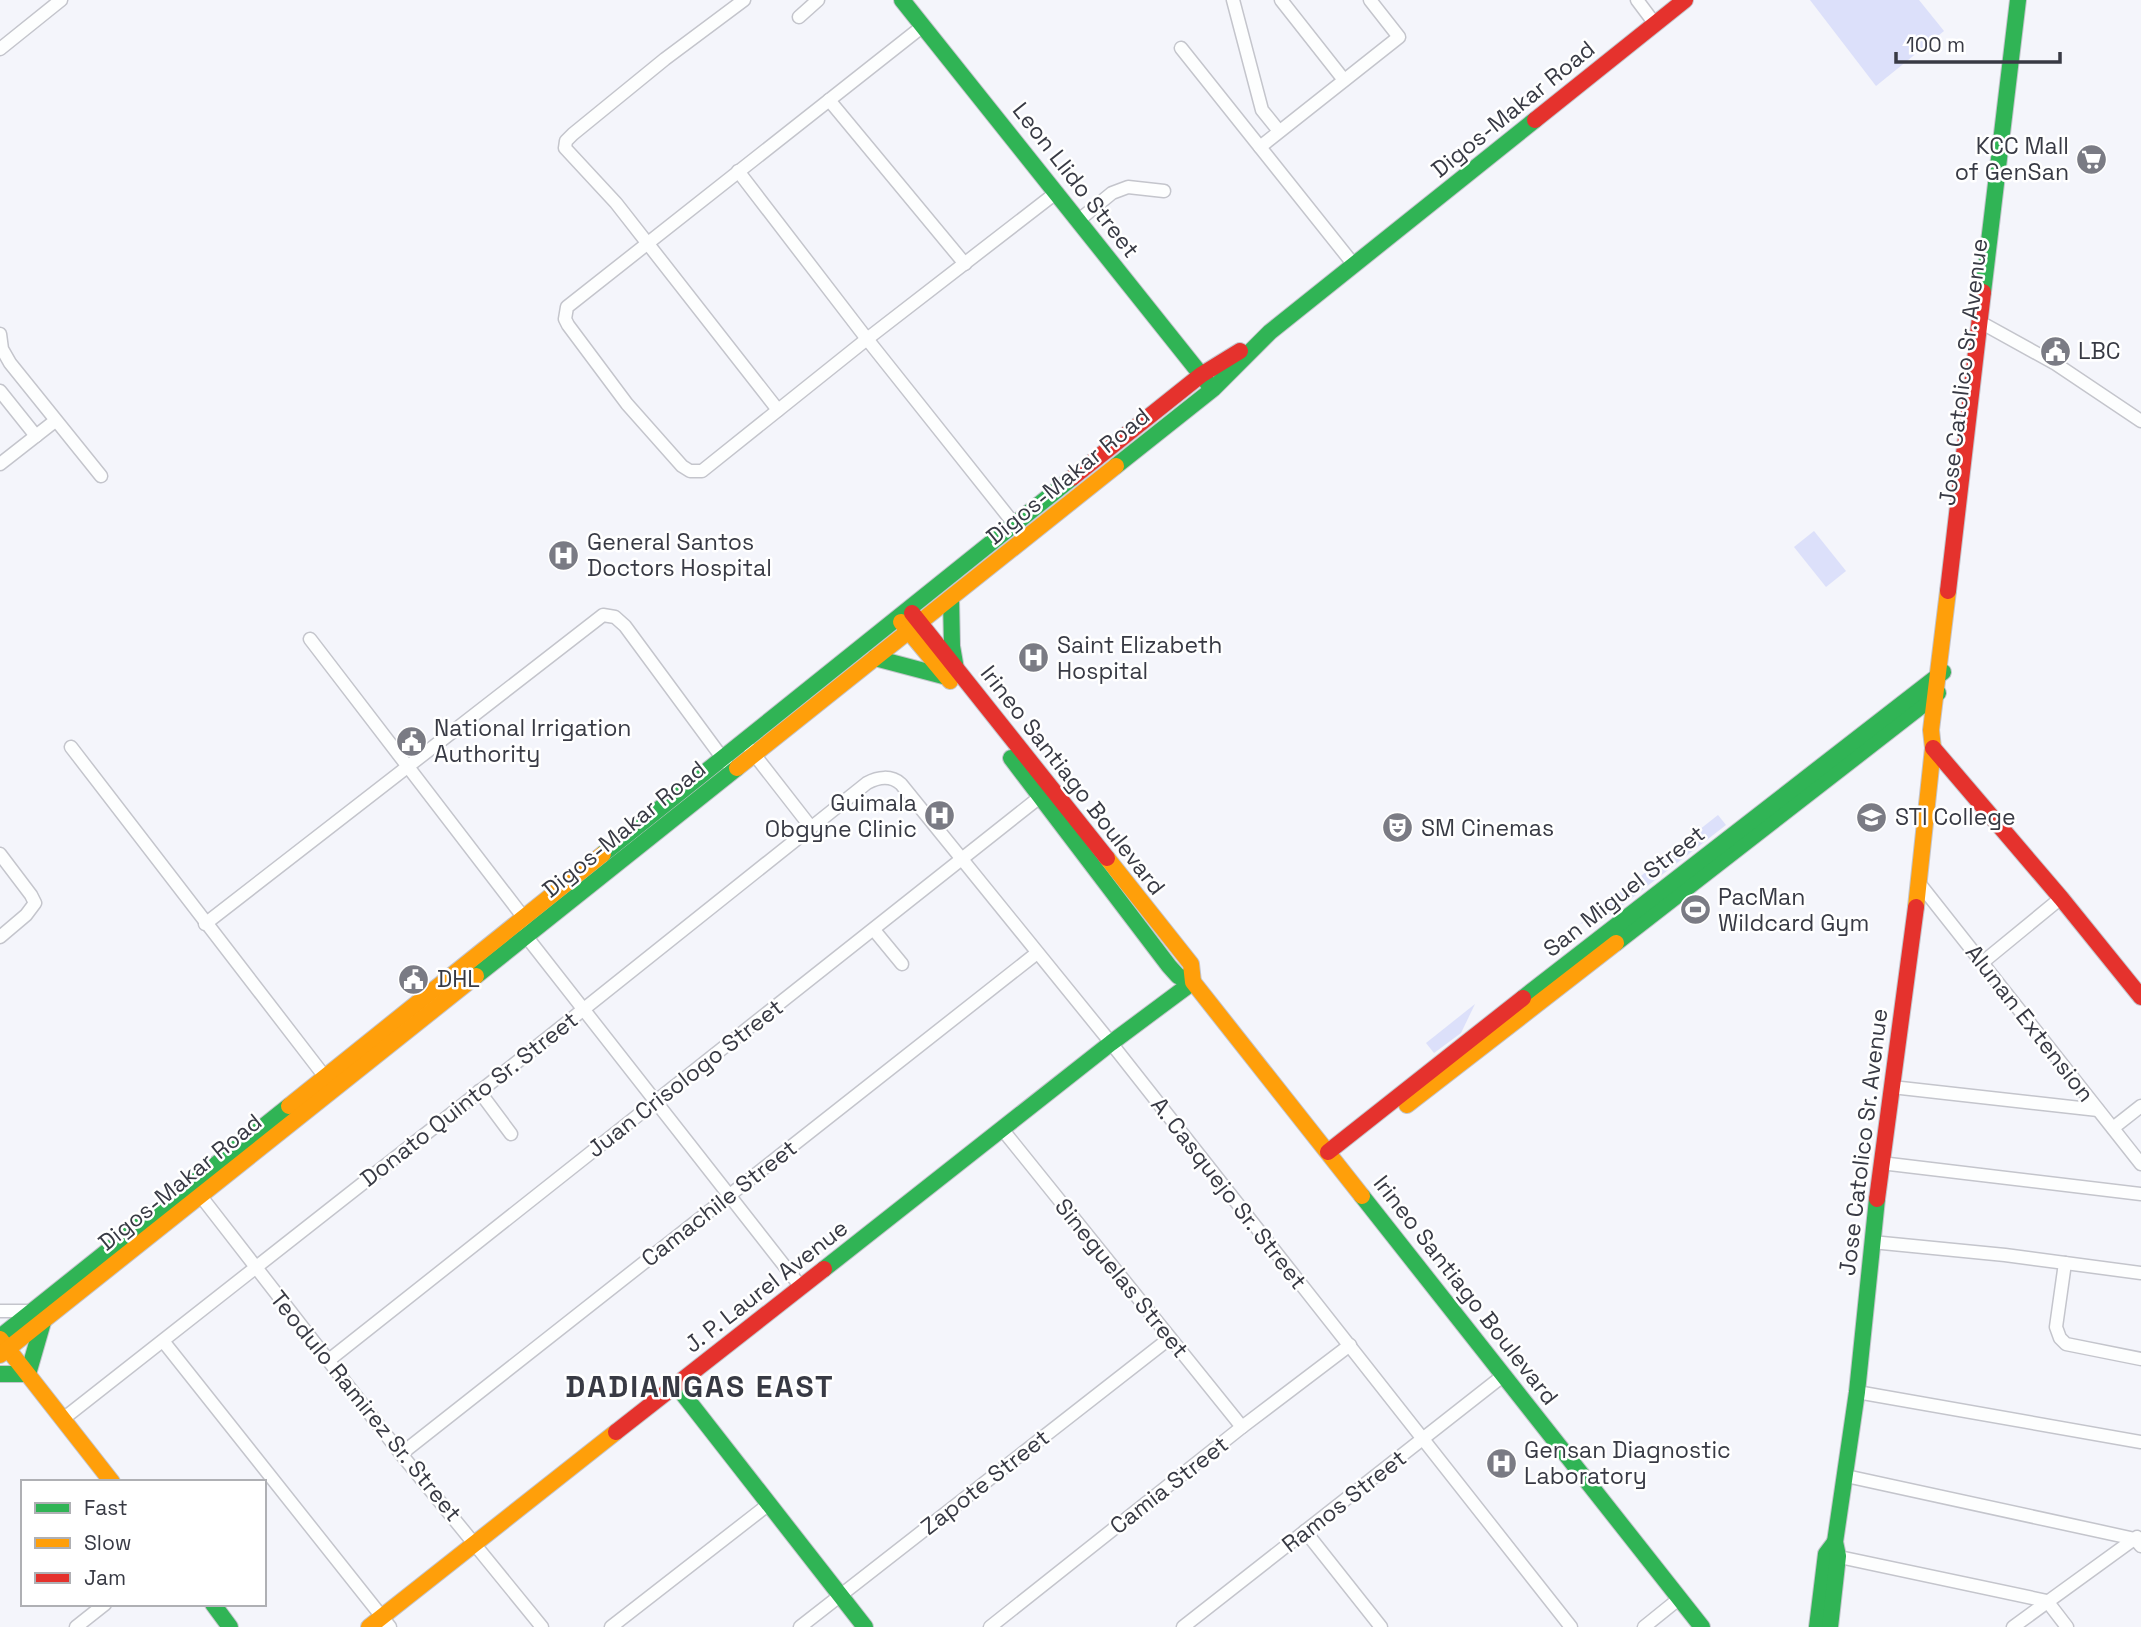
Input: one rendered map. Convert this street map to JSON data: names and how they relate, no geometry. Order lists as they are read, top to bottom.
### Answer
{
  "streets": {
    "main road": [
      "Digos-Makar Road",
      "Leon Llido Street",
      "Jose Catolico Sr. Avenue",
      "Irineo Santiago Boulevard",
      "San Miguel Street",
      "J. P. Laurel Avenue"
    ],
    "street": [
      "Alunan Extension",
      "Juan Crisologo Street",
      "Donato Quinto Sr. Street",
      "A. Casquejo Sr. Street",
      "Camachile Street",
      "Sineguelas Street",
      "Teodulo Ramirez Sr. Street",
      "Zapote Street",
      "Camia Street",
      "Ramos Street"
    ]
  },
  "crossings": [
    ["Digos-Makar Road", "Leon Llido Street"],
    ["Digos-Makar Road", "Irineo Santiago Boulevard"],
    ["Digos-Makar Road", "Teodulo Ramirez Sr. Street"],
    ["Jose Catolico Sr. Avenue", "San Miguel Street"],
    ["Jose Catolico Sr. Avenue", "Alunan Extension"],
    ["Irineo Santiago Boulevard", "San Miguel Street"],
    ["Irineo Santiago Boulevard", "Juan Crisologo Street"],
    ["Irineo Santiago Boulevard", "J. P. Laurel Avenue"],
    ["Irineo Santiago Boulevard", "Ramos Street"],
    ["Juan Crisologo Street", "A. Casquejo Sr. Street"],
    ["Juan Crisologo Street", "Teodulo Ramirez Sr. Street"],
    ["Donato Quinto Sr. Street", "A. Casquejo Sr. Street"],
    ["Donato Quinto Sr. Street", "Teodulo Ramirez Sr. Street"],
    ["A. Casquejo Sr. Street", "Camachile Street"],
    ["A. Casquejo Sr. Street", "J. P. Laurel Avenue"],
    ["A. Casquejo Sr. Street", "Camia Street"],
    ["A. Casquejo Sr. Street", "Ramos Street"],
    ["Camachile Street", "Teodulo Ramirez Sr. Street"],
    ["Sineguelas Street", "J. P. Laurel Avenue"],
    ["Sineguelas Street", "Zapote Street"],
    ["Sineguelas Street", "Camia Street"],
    ["J. P. Laurel Avenue", "Teodulo Ramirez Sr. Street"]
  ],
  "districts": ["DADIANGAS EAST"],
  "places": {
    "supermarket": ["KCC Mall of GenSan"],
    "public building": ["LBC", "National Irrigation Authority", "DHL"],
    "hospital": [
      "General Santos Doctors Hospital",
      "Saint Elizabeth Hospital",
      "Guimala Obgyne Clinic",
      "Gensan Diagnostic Laboratory"
    ],
    "school or university": ["STI College"],
    "theatre": ["SM Cinemas"],
    "sports": ["PacMan Wildcard Gym"]
  },
  "legend": ["Fast", "Slow", "Jam"],
  "scale_bar": "100 m"
}
